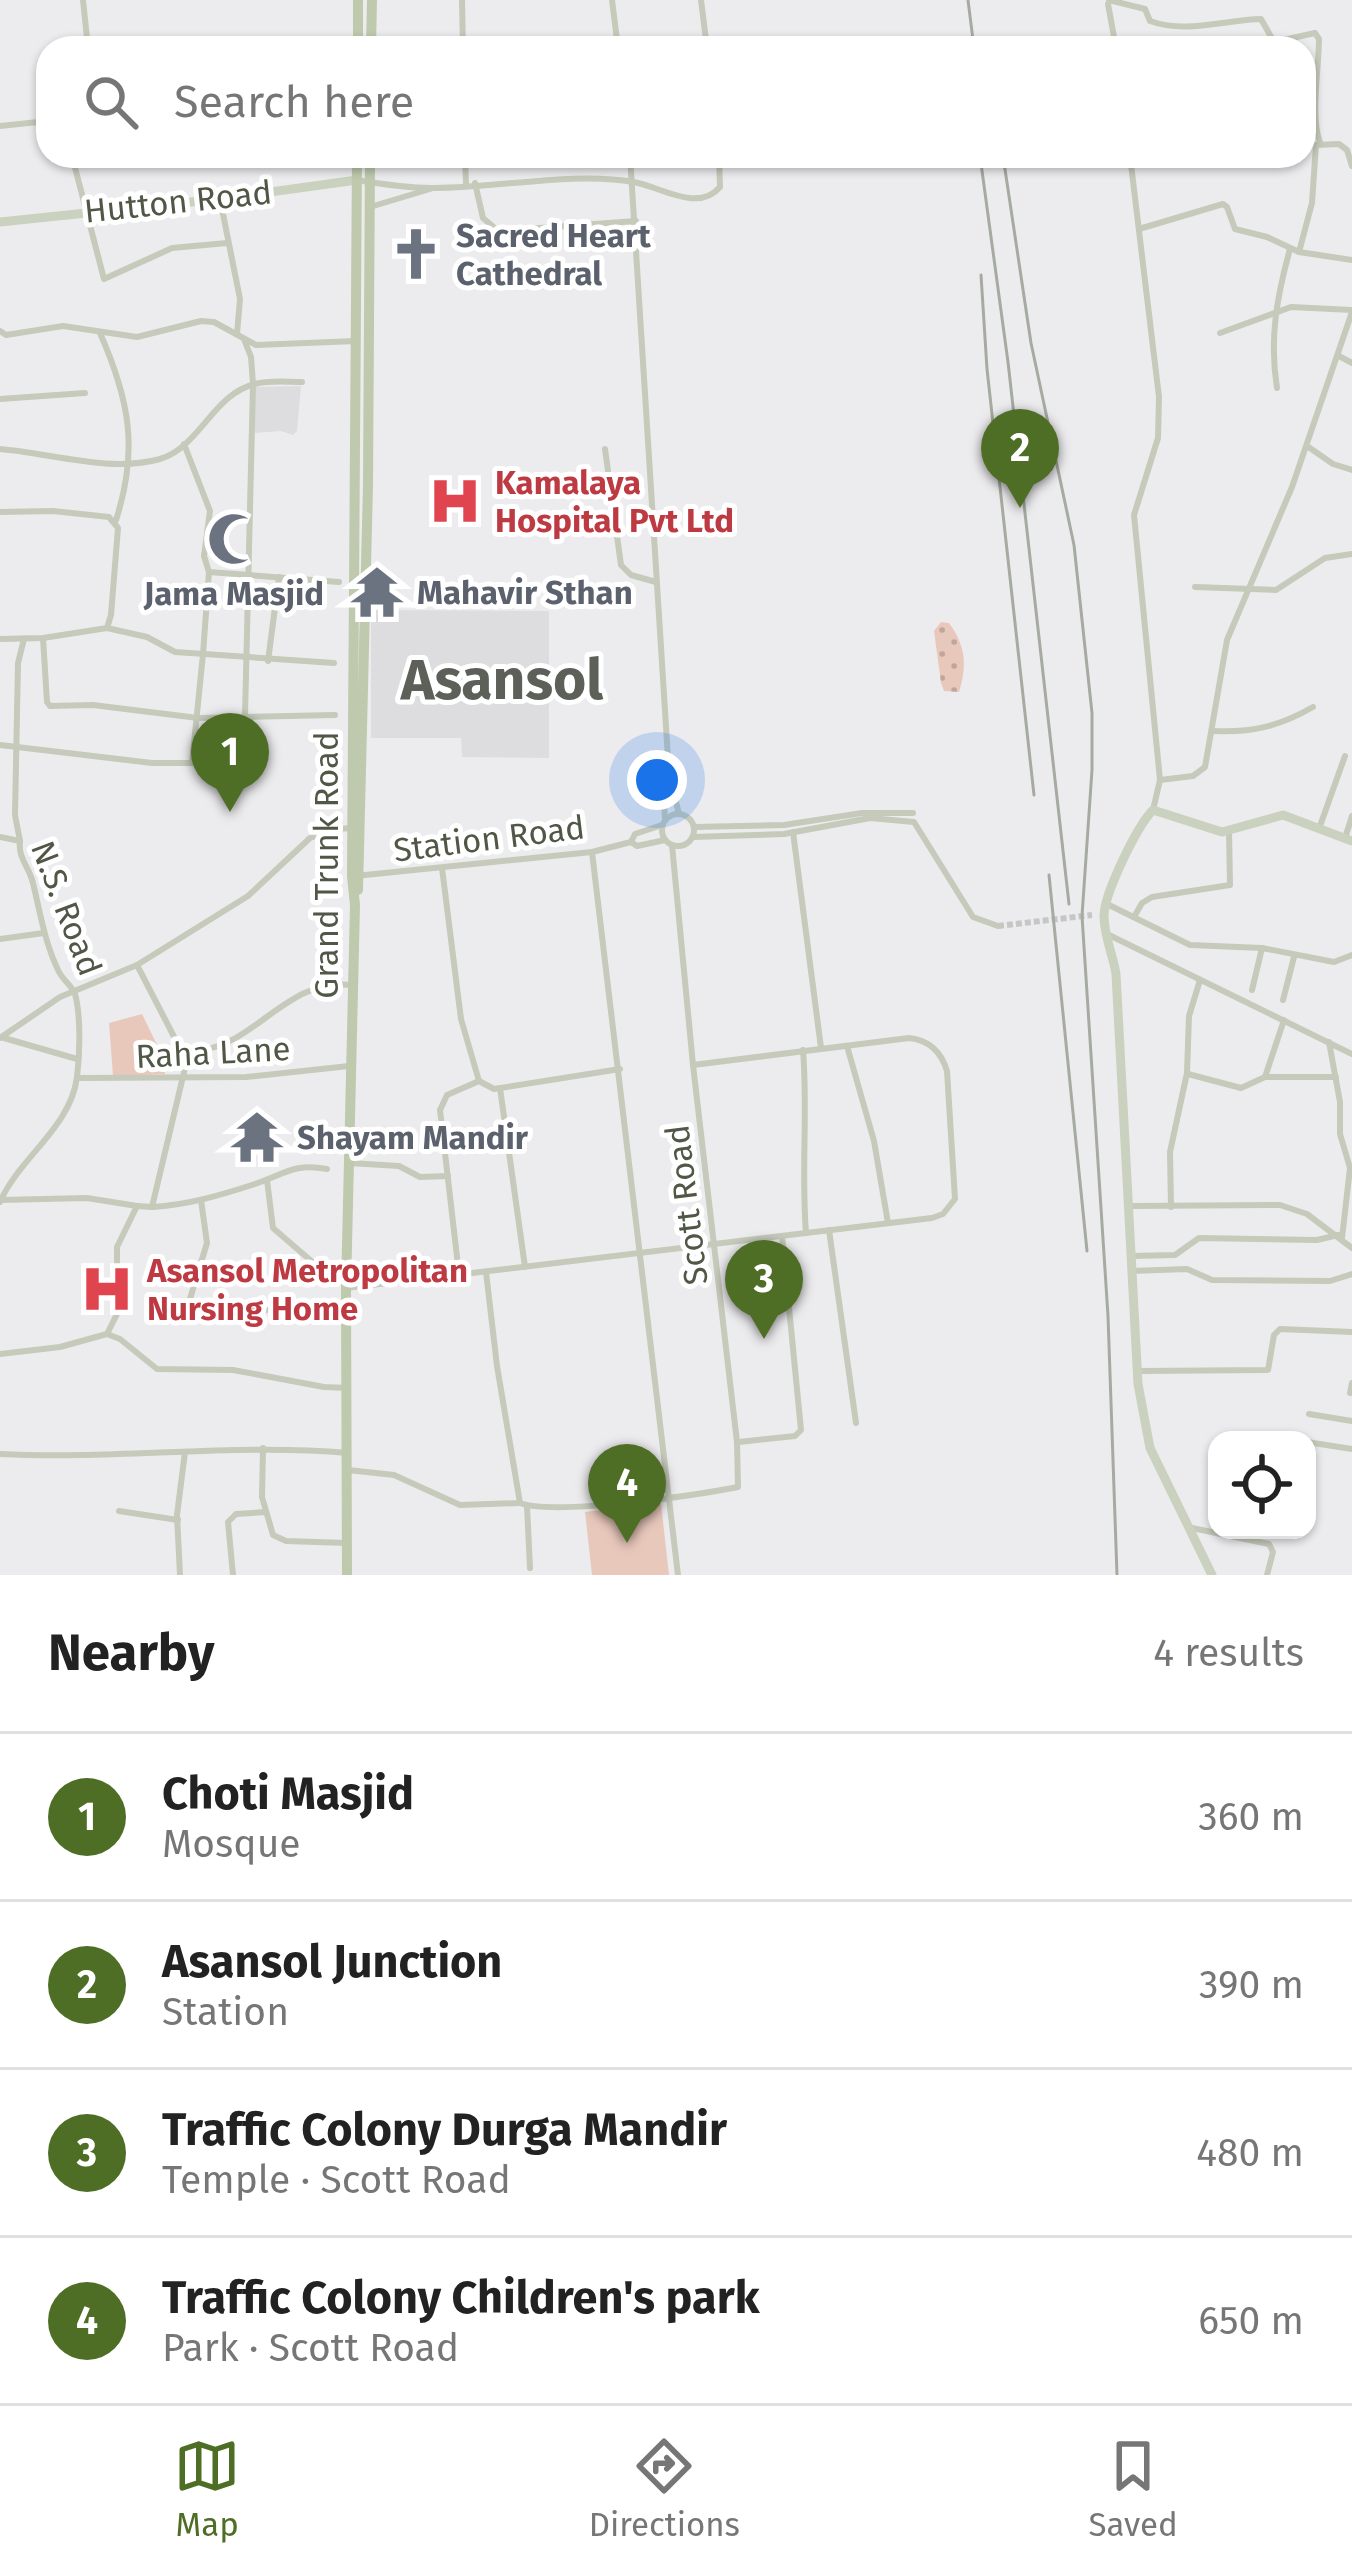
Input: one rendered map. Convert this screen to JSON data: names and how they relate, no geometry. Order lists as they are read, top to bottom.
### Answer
{
  "streets": {
    "main road": ["Grand Trunk Road"],
    "street": [
      "Hutton Road",
      "Station Road",
      "N.S. Road",
      "Raha Lane",
      "Scott Road"
    ]
  },
  "crossings": [
    ["Hutton Road", "Grand Trunk Road"],
    ["Station Road", "Grand Trunk Road"],
    ["Station Road", "Scott Road"],
    ["Grand Trunk Road", "Raha Lane"],
    ["N.S. Road", "Raha Lane"]
  ],
  "districts": ["Asansol"],
  "places": {
    "church": ["Sacred Heart Cathedral"],
    "hospital": ["Kamalaya Hospital Pvt Ltd", "Asansol Metropolitan Nursing Home"],
    "mosque": ["Jama Masjid"],
    "temple": ["Mahavir Sthan", "Shayam Mandir"]
  },
  "page": {
    "search": "Search here",
    "pins": [
      "2",
      "1",
      "3",
      "4"
    ],
    "heading": ["Nearby", "4 results"],
    "list": [
      {
        "mark": "1",
        "name": "Choti Masjid",
        "note": "Mosque",
        "value": "360 m"
      },
      {
        "mark": "2",
        "name": "Asansol Junction",
        "note": "Station",
        "value": "390 m"
      },
      {
        "mark": "3",
        "name": "Traffic Colony Durga Mandir",
        "note": "Temple · Scott Road",
        "value": "480 m"
      },
      {
        "mark": "4",
        "name": "Traffic Colony Children's park",
        "note": "Park · Scott Road",
        "value": "650 m"
      }
    ],
    "nav": ["Map", "Directions", "Saved"]
  }
}
